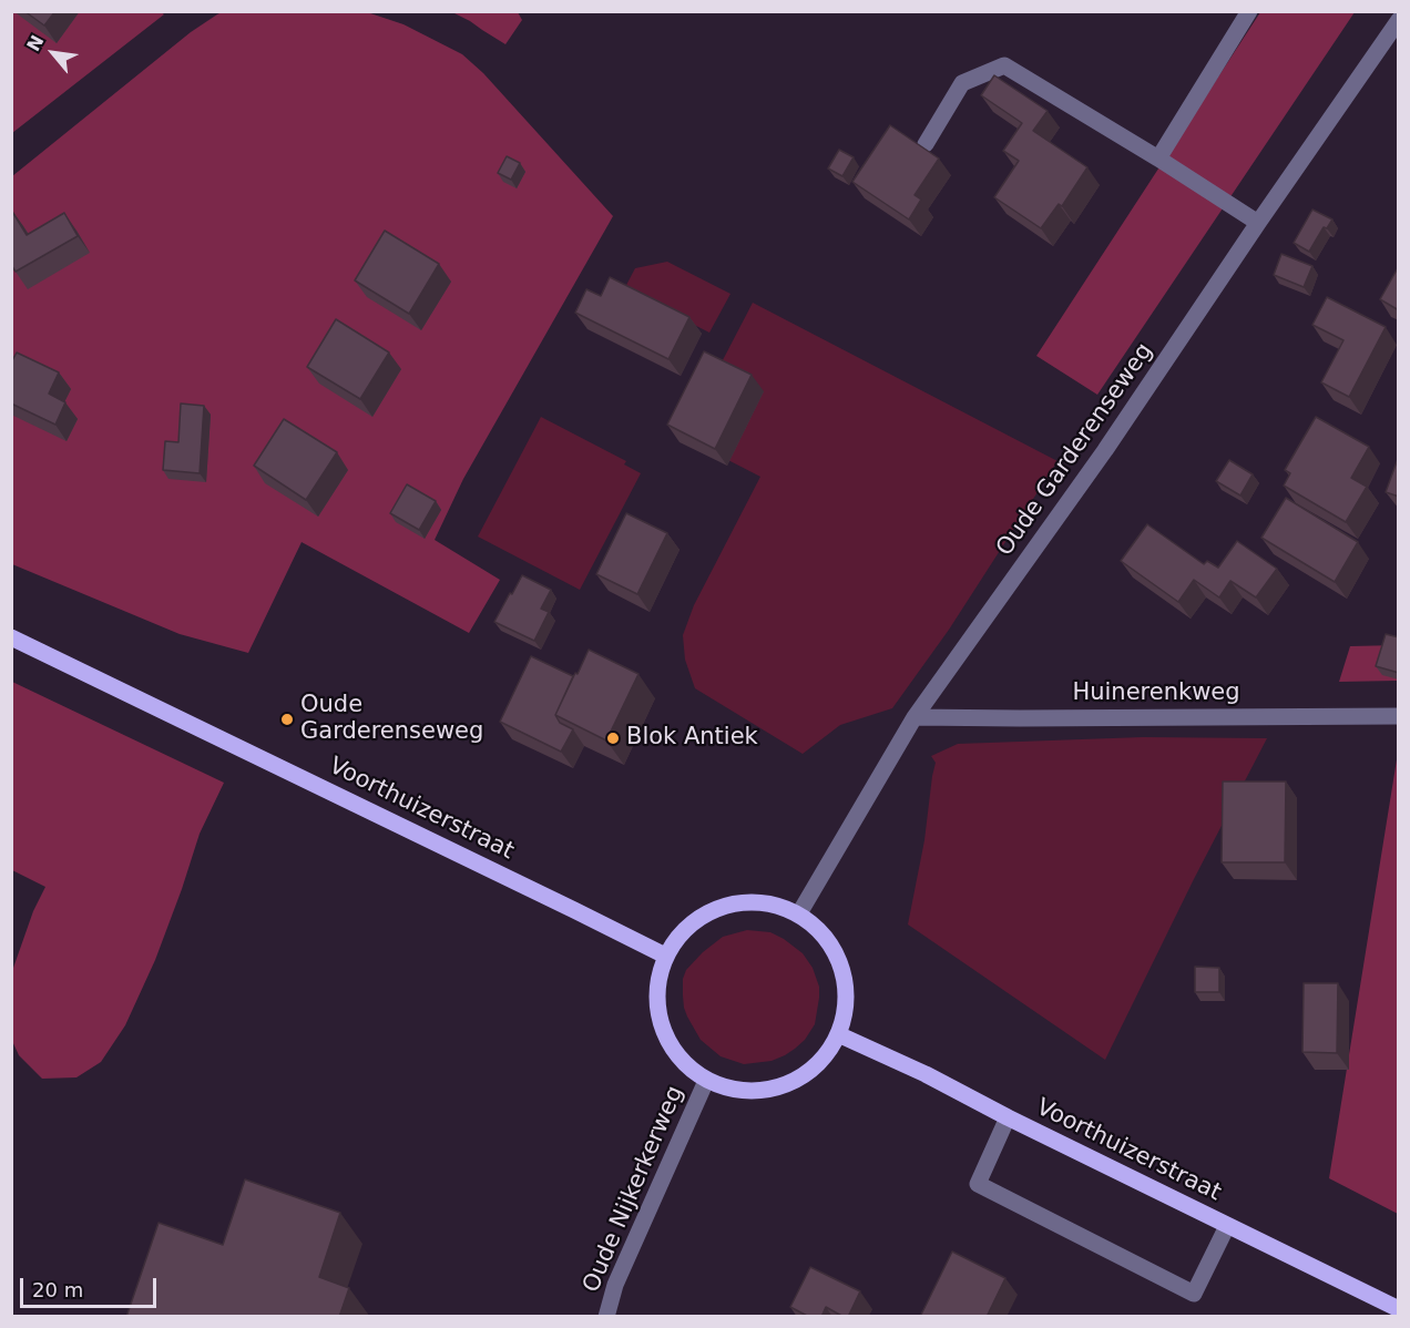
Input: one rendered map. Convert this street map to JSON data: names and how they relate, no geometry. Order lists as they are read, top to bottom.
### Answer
{
  "streets": {
    "main road": ["Voorthuizerstraat"],
    "street": ["Oude Garderenseweg", "Huinerenkweg", "Oude Nijkerkerweg"]
  },
  "crossings": [
    ["Oude Garderenseweg", "Huinerenkweg"],
    ["Oude Garderenseweg", "Voorthuizerstraat"],
    ["Oude Garderenseweg", "Oude Nijkerkerweg"],
    ["Voorthuizerstraat", "Oude Nijkerkerweg"]
  ],
  "places": ["Oude Garderenseweg", "Blok Antiek"],
  "scale_bar": "20 m",
  "north": "top left"
}
